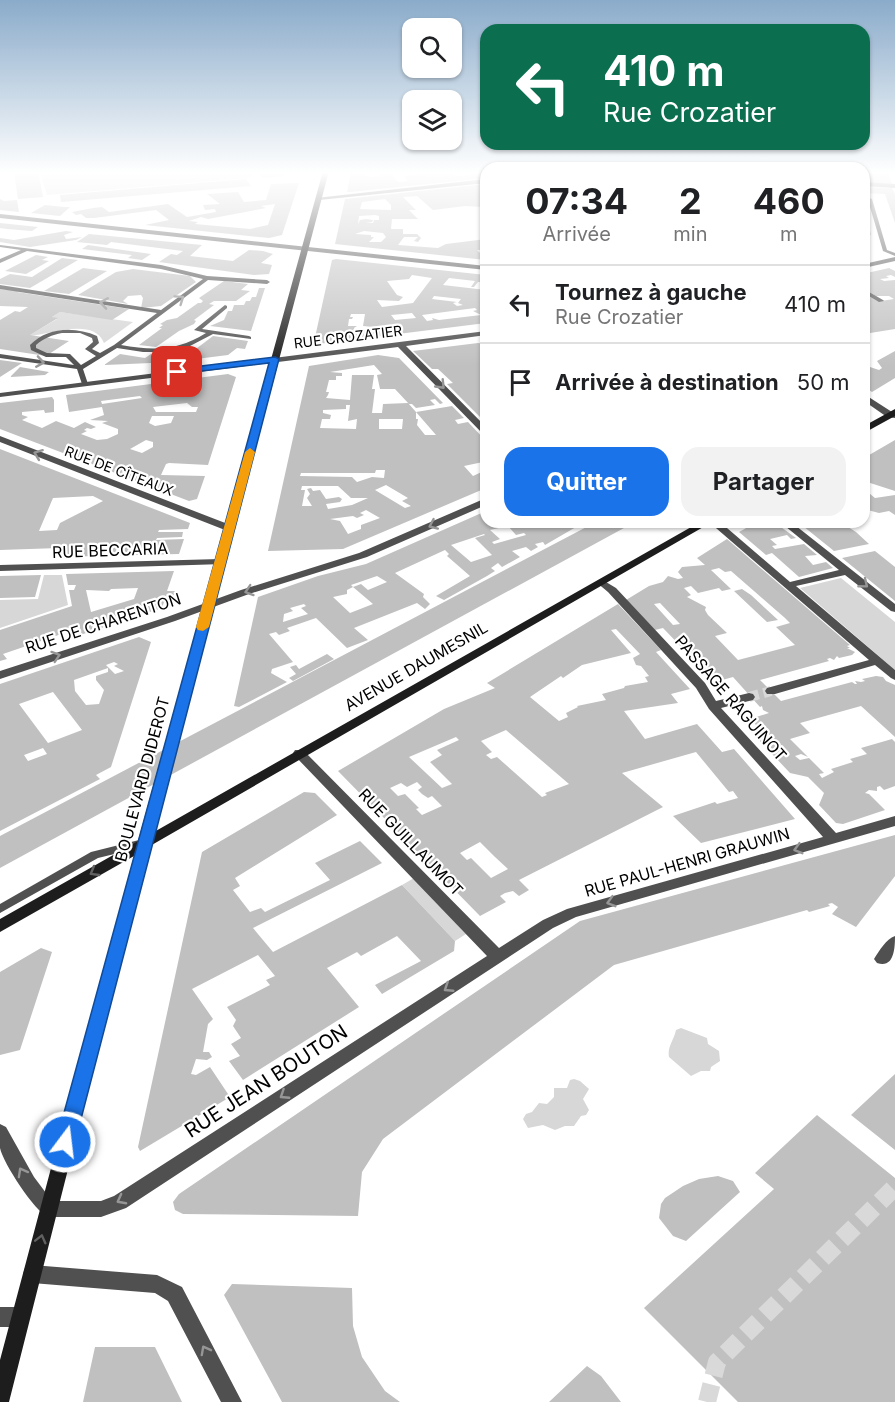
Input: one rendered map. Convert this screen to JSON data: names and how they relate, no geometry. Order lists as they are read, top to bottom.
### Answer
{
  "streets": {
    "main road": ["AVENUE DAUMESNIL", "BOULEVARD DIDEROT"],
    "street": [
      "RUE CROZATIER",
      "RUE DE CÎTEAUX",
      "RUE BECCARIA",
      "RUE DE CHARENTON",
      "PASSAGE RAGUINOT",
      "RUE GUILLAUMOT",
      "RUE PAUL-HENRI GRAUWIN",
      "RUE JEAN BOUTON"
    ]
  },
  "crossings": [
    ["RUE CROZATIER", "BOULEVARD DIDEROT"],
    ["RUE DE CÎTEAUX", "BOULEVARD DIDEROT"],
    ["RUE BECCARIA", "BOULEVARD DIDEROT"],
    ["RUE DE CHARENTON", "BOULEVARD DIDEROT"],
    ["AVENUE DAUMESNIL", "PASSAGE RAGUINOT"],
    ["AVENUE DAUMESNIL", "BOULEVARD DIDEROT"],
    ["AVENUE DAUMESNIL", "RUE GUILLAUMOT"],
    ["PASSAGE RAGUINOT", "RUE PAUL-HENRI GRAUWIN"],
    ["BOULEVARD DIDEROT", "RUE JEAN BOUTON"],
    ["RUE GUILLAUMOT", "RUE PAUL-HENRI GRAUWIN"],
    ["RUE GUILLAUMOT", "RUE JEAN BOUTON"],
    ["RUE PAUL-HENRI GRAUWIN", "RUE JEAN BOUTON"]
  ],
  "one_way": ["RUE DE CÎTEAUX", "RUE PAUL-HENRI GRAUWIN", "RUE JEAN BOUTON"],
  "page": {
    "turn": ["410 m", "Rue Crozatier"],
    "eta": [
      "07:34",
      "Arrivée",
      "2",
      "min",
      "460",
      "m"
    ],
    "list": [
      {
        "name": "Tournez à gauche",
        "note": "Rue Crozatier",
        "value": "410 m"
      },
      {
        "name": "Arrivée à destination",
        "value": "50 m"
      }
    ],
    "buttons": ["Quitter", "Partager"]
  }
}
